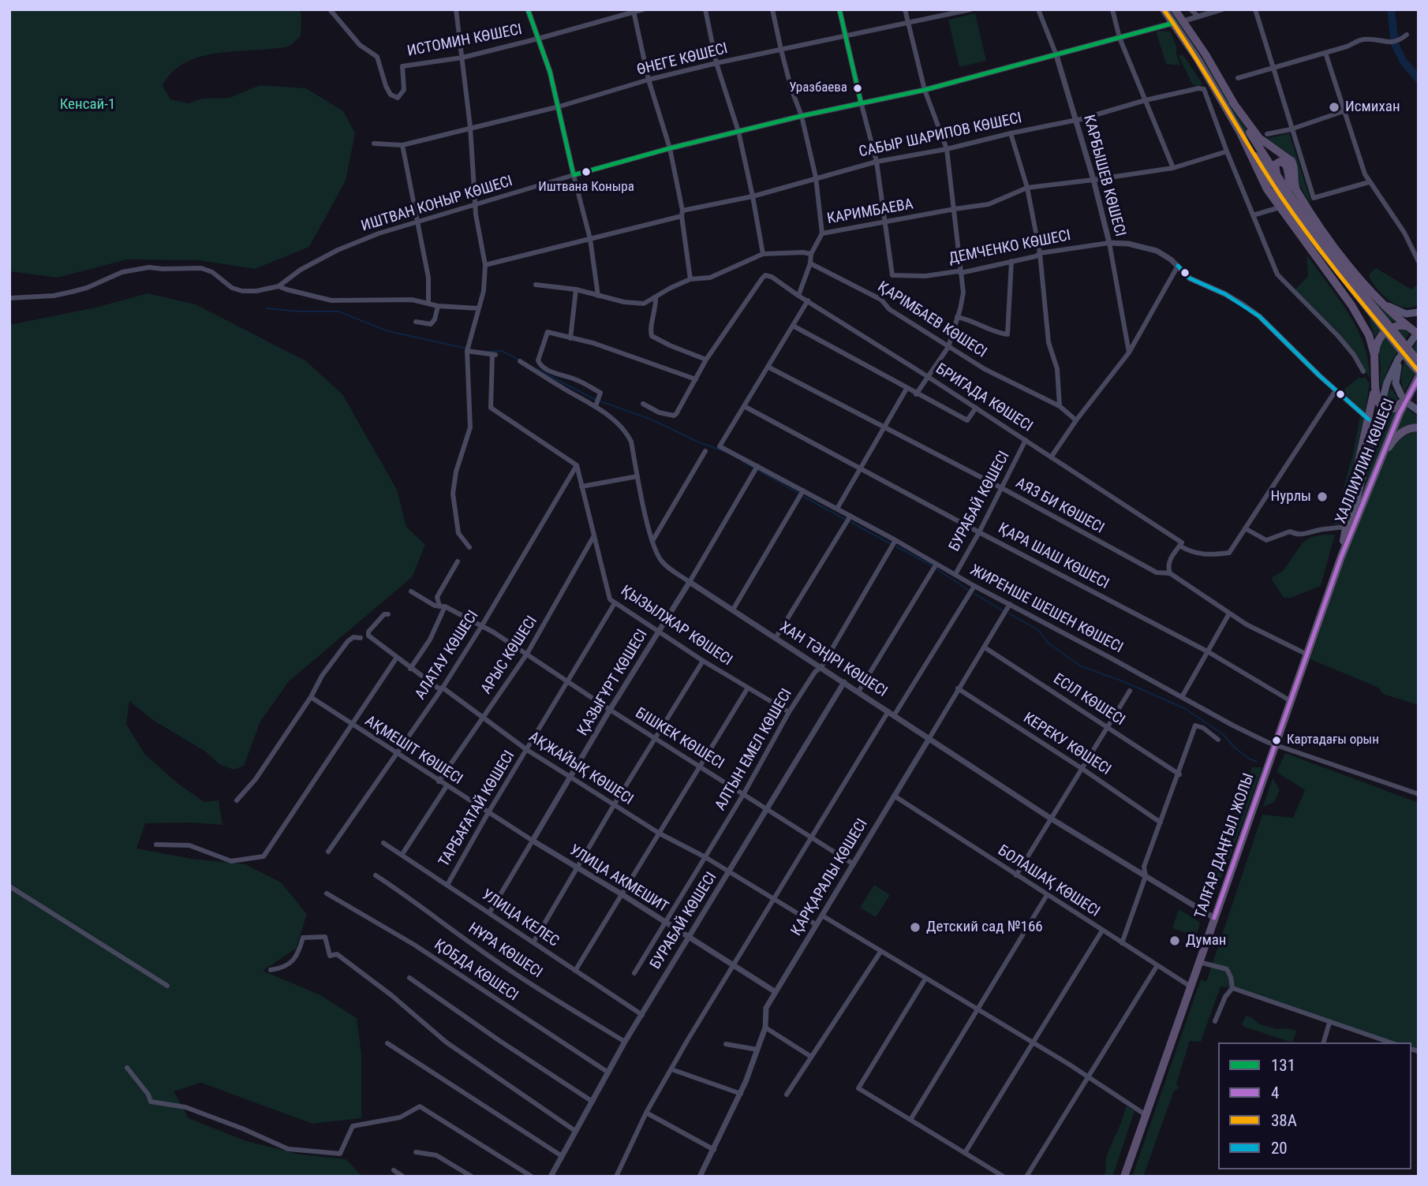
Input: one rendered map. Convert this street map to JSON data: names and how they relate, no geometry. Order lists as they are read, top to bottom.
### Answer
{
  "streets": {
    "main road": ["ХАЛЛИУЛИН КӨШЕСІ", "ТАЛҒАР ДАҢҒЫЛ ЖОЛЫ"],
    "street": [
      "ИСТОМИН КӨШЕСІ",
      "ӨНЕГЕ КӨШЕСІ",
      "САБЫР ШАРИПОВ КӨШЕСІ",
      "КАРБЫШЕВ КӨШЕСІ",
      "ИШТВАН КОНЫР КӨШЕСІ",
      "КАРИМБАЕВА",
      "ДЕМЧЕНКО КӨШЕСІ",
      "ҚАРІМБАЕВ КӨШЕСІ",
      "БРИГАДА КӨШЕСІ",
      "БУРАБАЙ КӨШЕСІ",
      "АЯЗ БИ КӨШЕСІ",
      "ҚАРА ШАШ КӨШЕСІ",
      "ЖИРЕНШЕ ШЕШЕН КӨШЕСІ",
      "ҚЫЗЫЛЖАР КӨШЕСІ",
      "АЛАТАУ КӨШЕСІ",
      "АРЫС КӨШЕСІ",
      "ХАН ТӘҢІРІ КӨШЕСІ",
      "ҚАЗЫҒҰРТ КӨШЕСІ",
      "ЕСІЛ КӨШЕСІ",
      "БІШКЕК КӨШЕСІ",
      "КЕРЕКУ КӨШЕСІ",
      "АЛТЫН ЕМЕЛ КӨШЕСІ",
      "АҚМЕШІТ КӨШЕСІ",
      "АҚЖАЙЫҚ КӨШЕСІ",
      "ТАРБАҒАТАЙ КӨШЕСІ",
      "ҚАРҚАРАЛЫ КӨШЕСІ",
      "УЛИЦА АКМЕШИТ",
      "БОЛАШАҚ КӨШЕСІ",
      "УЛИЦА КЕЛЕC",
      "НҰРА КӨШЕСІ",
      "ҚОБДА КӨШЕСІ"
    ]
  },
  "crossings": [
    ["САБЫР ШАРИПОВ КӨШЕСІ", "КАРБЫШЕВ КӨШЕСІ"],
    ["САБЫР ШАРИПОВ КӨШЕСІ", "КАРИМБАЕВА"],
    ["КАРБЫШЕВ КӨШЕСІ", "ИШТВАН КОНЫР КӨШЕСІ"],
    ["КАРБЫШЕВ КӨШЕСІ", "КАРИМБАЕВА"],
    ["КАРБЫШЕВ КӨШЕСІ", "ДЕМЧЕНКО КӨШЕСІ"],
    ["КАРИМБАЕВА", "ДЕМЧЕНКО КӨШЕСІ"],
    ["ДЕМЧЕНКО КӨШЕСІ", "ХАЛЛИУЛИН КӨШЕСІ"],
    ["БРИГАДА КӨШЕСІ", "БУРАБАЙ КӨШЕСІ"],
    ["ХАЛЛИУЛИН КӨШЕСІ", "ТАЛҒАР ДАҢҒЫЛ ЖОЛЫ"],
    ["БУРАБАЙ КӨШЕСІ", "АЯЗ БИ КӨШЕСІ"],
    ["БУРАБАЙ КӨШЕСІ", "ҚАРА ШАШ КӨШЕСІ"],
    ["БУРАБАЙ КӨШЕСІ", "ЖИРЕНШЕ ШЕШЕН КӨШЕСІ"],
    ["БУРАБАЙ КӨШЕСІ", "ХАН ТӘҢІРІ КӨШЕСІ"],
    ["БУРАБАЙ КӨШЕСІ", "БІШКЕК КӨШЕСІ"],
    ["БУРАБАЙ КӨШЕСІ", "АҚЖАЙЫҚ КӨШЕСІ"],
    ["БУРАБАЙ КӨШЕСІ", "УЛИЦА АКМЕШИТ"],
    ["БУРАБАЙ КӨШЕСІ", "УЛИЦА КЕЛЕC"],
    ["БУРАБАЙ КӨШЕСІ", "НҰРА КӨШЕСІ"],
    ["БУРАБАЙ КӨШЕСІ", "ҚОБДА КӨШЕСІ"],
    ["АЯЗ БИ КӨШЕСІ", "ТАЛҒАР ДАҢҒЫЛ ЖОЛЫ"],
    ["ҚАРА ШАШ КӨШЕСІ", "ЖИРЕНШЕ ШЕШЕН КӨШЕСІ"],
    ["ҚАРА ШАШ КӨШЕСІ", "ТАЛҒАР ДАҢҒЫЛ ЖОЛЫ"],
    ["ЖИРЕНШЕ ШЕШЕН КӨШЕСІ", "ҚАЗЫҒҰРТ КӨШЕСІ"],
    ["ЖИРЕНШЕ ШЕШЕН КӨШЕСІ", "АЛТЫН ЕМЕЛ КӨШЕСІ"],
    ["ЖИРЕНШЕ ШЕШЕН КӨШЕСІ", "ТАЛҒАР ДАҢҒЫЛ ЖОЛЫ"],
    ["ЖИРЕНШЕ ШЕШЕН КӨШЕСІ", "ҚАРҚАРАЛЫ КӨШЕСІ"],
    ["ҚЫЗЫЛЖАР КӨШЕСІ", "АЛАТАУ КӨШЕСІ"],
    ["ҚЫЗЫЛЖАР КӨШЕСІ", "АРЫС КӨШЕСІ"],
    ["ҚЫЗЫЛЖАР КӨШЕСІ", "ҚАЗЫҒҰРТ КӨШЕСІ"],
    ["ҚЫЗЫЛЖАР КӨШЕСІ", "АЛТЫН ЕМЕЛ КӨШЕСІ"],
    ["ҚЫЗЫЛЖАР КӨШЕСІ", "ТАРБАҒАТАЙ КӨШЕСІ"],
    ["АЛАТАУ КӨШЕСІ", "БІШКЕК КӨШЕСІ"],
    ["АЛАТАУ КӨШЕСІ", "АҚМЕШІТ КӨШЕСІ"],
    ["АЛАТАУ КӨШЕСІ", "АҚЖАЙЫҚ КӨШЕСІ"],
    ["АРЫС КӨШЕСІ", "БІШКЕК КӨШЕСІ"],
    ["АРЫС КӨШЕСІ", "АҚМЕШІТ КӨШЕСІ"],
    ["АРЫС КӨШЕСІ", "АҚЖАЙЫҚ КӨШЕСІ"],
    ["ХАН ТӘҢІРІ КӨШЕСІ", "ҚАЗЫҒҰРТ КӨШЕСІ"],
    ["ХАН ТӘҢІРІ КӨШЕСІ", "АЛТЫН ЕМЕЛ КӨШЕСІ"],
    ["ХАН ТӘҢІРІ КӨШЕСІ", "ТАЛҒАР ДАҢҒЫЛ ЖОЛЫ"],
    ["ХАН ТӘҢІРІ КӨШЕСІ", "ҚАРҚАРАЛЫ КӨШЕСІ"],
    ["ҚАЗЫҒҰРТ КӨШЕСІ", "БІШКЕК КӨШЕСІ"],
    ["ҚАЗЫҒҰРТ КӨШЕСІ", "АҚМЕШІТ КӨШЕСІ"],
    ["ҚАЗЫҒҰРТ КӨШЕСІ", "АҚЖАЙЫҚ КӨШЕСІ"],
    ["ҚАЗЫҒҰРТ КӨШЕСІ", "УЛИЦА АКМЕШИТ"],
    ["ҚАЗЫҒҰРТ КӨШЕСІ", "УЛИЦА КЕЛЕC"],
    ["ЕСІЛ КӨШЕСІ", "ҚАРҚАРАЛЫ КӨШЕСІ"],
    ["БІШКЕК КӨШЕСІ", "АЛТЫН ЕМЕЛ КӨШЕСІ"],
    ["БІШКЕК КӨШЕСІ", "ТАРБАҒАТАЙ КӨШЕСІ"],
    ["БІШКЕК КӨШЕСІ", "ҚАРҚАРАЛЫ КӨШЕСІ"],
    ["КЕРЕКУ КӨШЕСІ", "ҚАРҚАРАЛЫ КӨШЕСІ"],
    ["АЛТЫН ЕМЕЛ КӨШЕСІ", "АҚЖАЙЫҚ КӨШЕСІ"],
    ["АЛТЫН ЕМЕЛ КӨШЕСІ", "УЛИЦА АКМЕШИТ"],
    ["АҚМЕШІТ КӨШЕСІ", "ТАРБАҒАТАЙ КӨШЕСІ"],
    ["АҚМЕШІТ КӨШЕСІ", "УЛИЦА АКМЕШИТ"],
    ["АҚЖАЙЫҚ КӨШЕСІ", "ТАРБАҒАТАЙ КӨШЕСІ"],
    ["АҚЖАЙЫҚ КӨШЕСІ", "ҚАРҚАРАЛЫ КӨШЕСІ"],
    ["ТАРБАҒАТАЙ КӨШЕСІ", "УЛИЦА КЕЛЕC"],
    ["ТАЛҒАР ДАҢҒЫЛ ЖОЛЫ", "БОЛАШАҚ КӨШЕСІ"],
    ["ҚАРҚАРАЛЫ КӨШЕСІ", "УЛИЦА АКМЕШИТ"],
    ["ҚАРҚАРАЛЫ КӨШЕСІ", "БОЛАШАҚ КӨШЕСІ"]
  ],
  "parks": ["Кенсай-1"],
  "places": [
    "Уразбаева",
    "Исмихан",
    "Иштвана Коныра",
    "Нурлы",
    "Картадағы орын",
    "Детский сад №166",
    "Думан"
  ],
  "lines": [
    "transit line 131",
    "transit line 38А",
    "transit line 20",
    "transit line 4"
  ],
  "legend": [
    "131",
    "4",
    "38А",
    "20"
  ]
}
